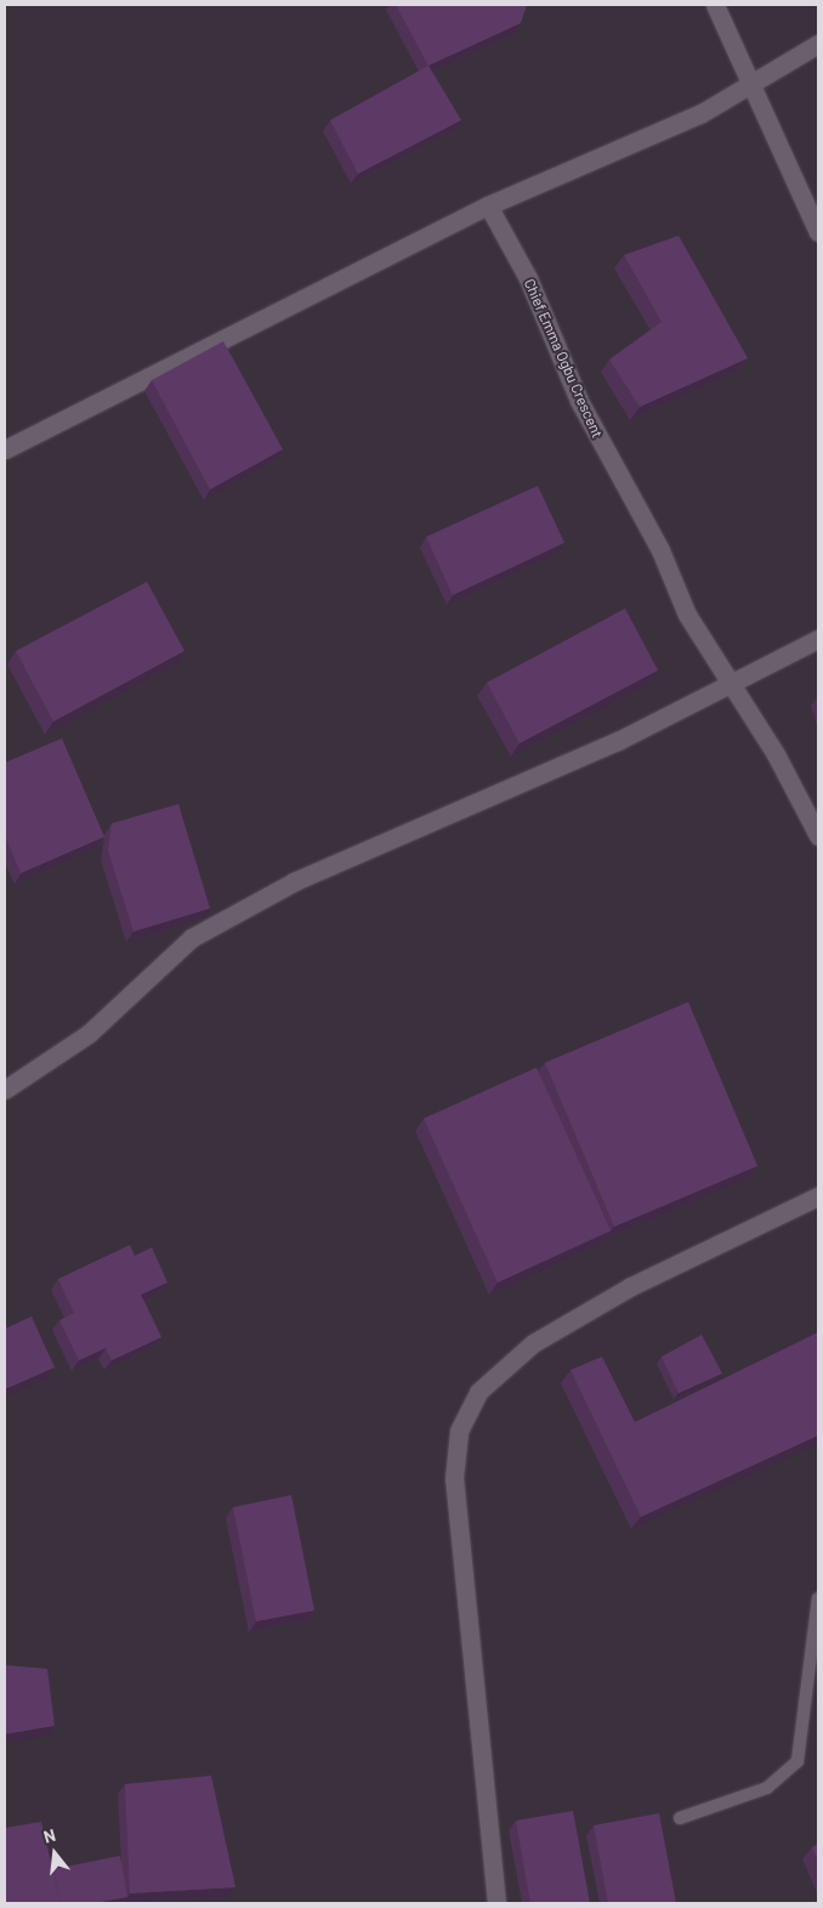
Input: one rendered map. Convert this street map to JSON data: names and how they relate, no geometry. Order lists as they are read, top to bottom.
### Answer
{
  "streets": {
    "street": ["Chief Emma Ogbu Crescent"]
  },
  "north": "top"
}
